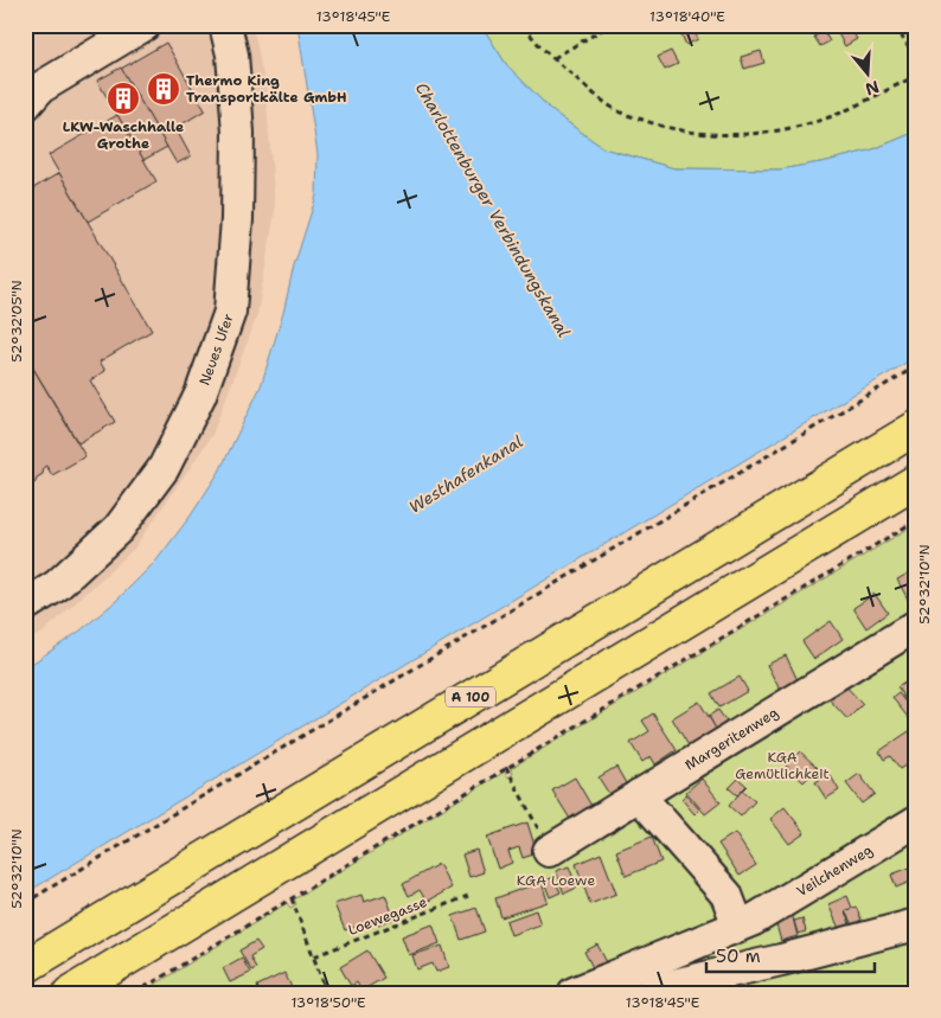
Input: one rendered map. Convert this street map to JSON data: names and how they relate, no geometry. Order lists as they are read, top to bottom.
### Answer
{
  "streets": {
    "highway": ["A 100"],
    "street": ["Neues Ufer", "Margeritenweg", "Veilchenweg"],
    "path": ["Loewegasse"]
  },
  "water": ["Charlottenburger Verbindungskanal", "Westhafenkanal"],
  "parks": ["KGA Gemütlichkeit", "KGA Loewe"],
  "places": {
    "building": ["Thermo King Transportkälte GmbH", "LKW-Waschhalle Grothe"]
  },
  "scale_bar": "50 m",
  "north": "bottom",
  "coordinates": [
    "13°18'45\"E",
    "13°18'40\"E",
    "52°32'05\"N",
    "52°32'10\"N",
    "13°18'50\"E"
  ]
}
